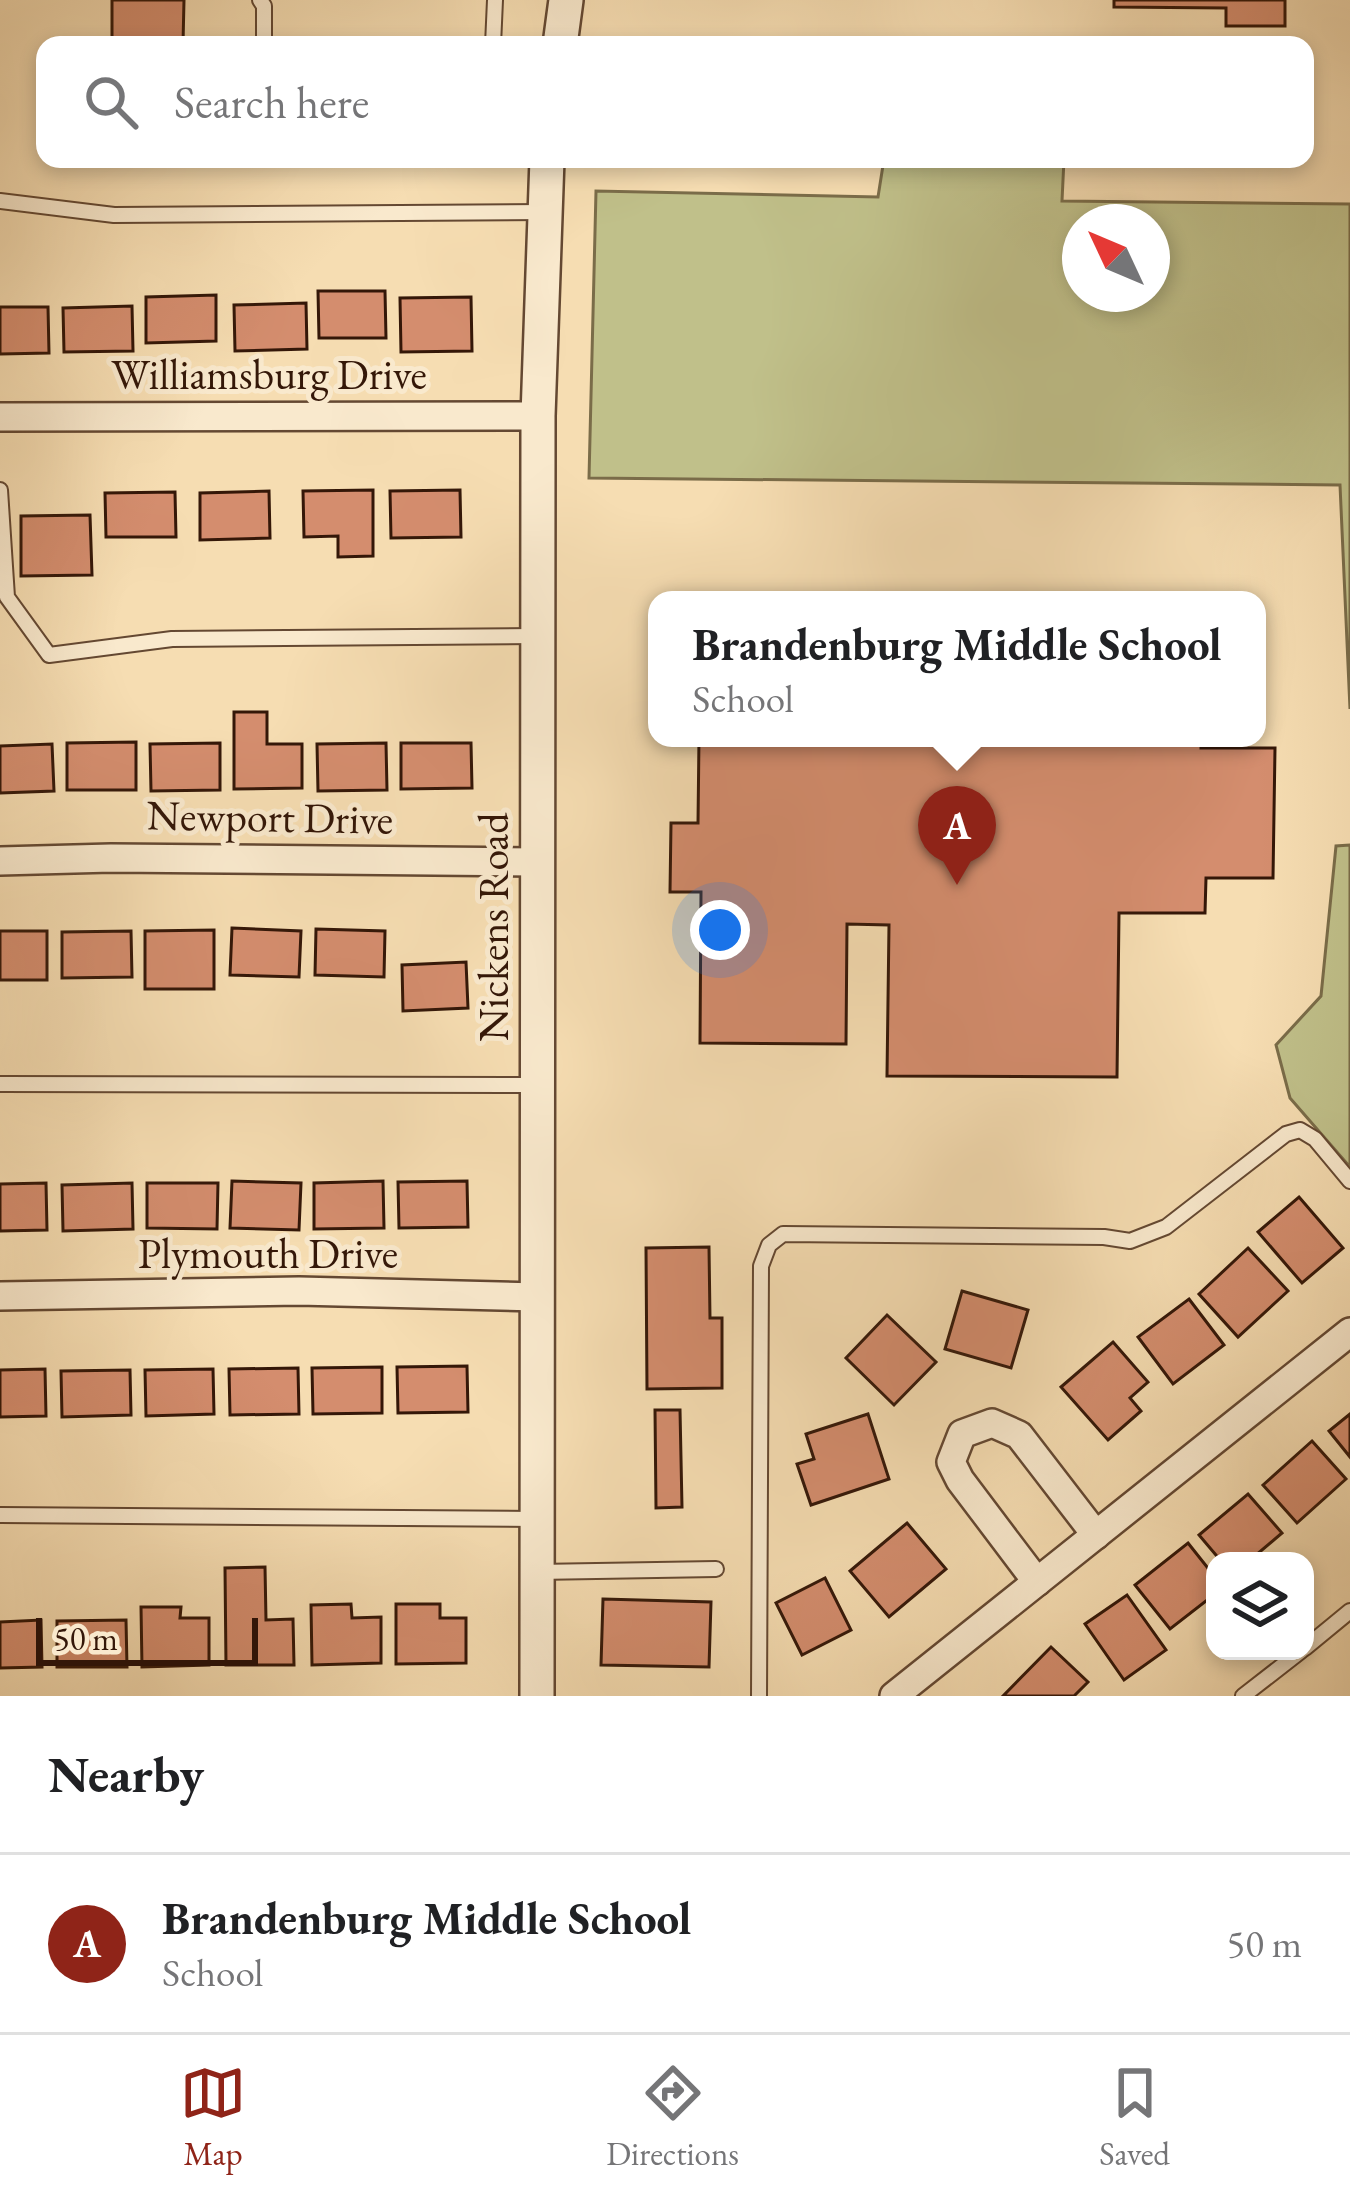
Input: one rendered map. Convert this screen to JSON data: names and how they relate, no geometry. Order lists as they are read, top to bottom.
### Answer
{
  "streets": {
    "street": [
      "Williamsburg Drive",
      "Newport Drive",
      "Nickens Road",
      "Plymouth Drive"
    ]
  },
  "crossings": [
    ["Williamsburg Drive", "Nickens Road"],
    ["Newport Drive", "Nickens Road"],
    ["Nickens Road", "Plymouth Drive"]
  ],
  "scale_bar": "50 m",
  "north": "top left",
  "page": {
    "search": "Search here",
    "popup": ["Brandenburg Middle School", "School"],
    "pins": "A",
    "scale": "50 m",
    "heading": "Nearby",
    "list": [
      {
        "mark": "A",
        "name": "Brandenburg Middle School",
        "note": "School",
        "value": "50 m"
      }
    ],
    "nav": ["Map", "Directions", "Saved"]
  }
}
